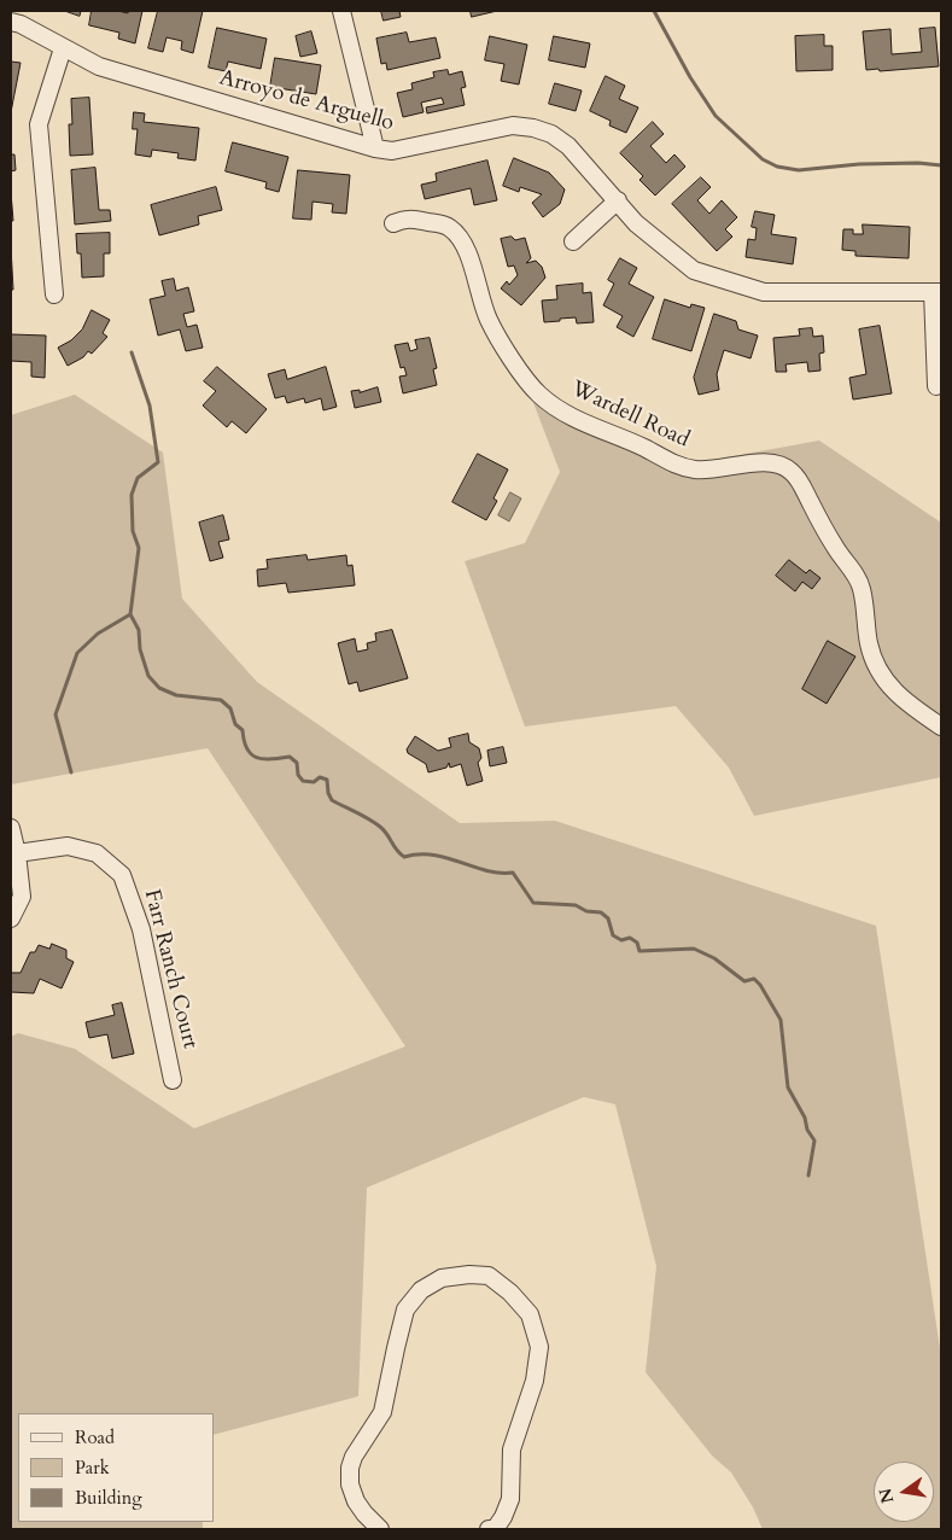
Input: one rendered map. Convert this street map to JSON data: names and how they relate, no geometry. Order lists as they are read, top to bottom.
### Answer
{
  "streets": {
    "street": ["Arroyo de Arguello", "Wardell Road", "Farr Ranch Court"]
  },
  "legend": ["Road", "Park", "Building"],
  "north": "left"
}
